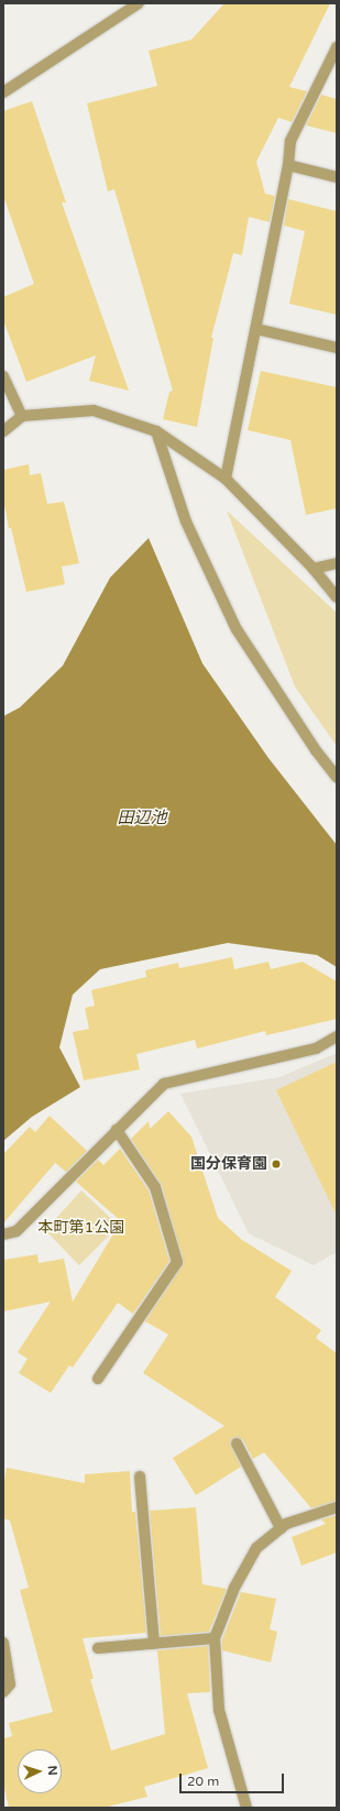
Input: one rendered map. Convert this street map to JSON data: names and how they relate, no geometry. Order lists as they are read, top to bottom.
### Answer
{
  "water": ["田辺池"],
  "parks": ["本町第1公園"],
  "places": ["国分保育園"],
  "scale_bar": "20 m",
  "north": "right"
}
